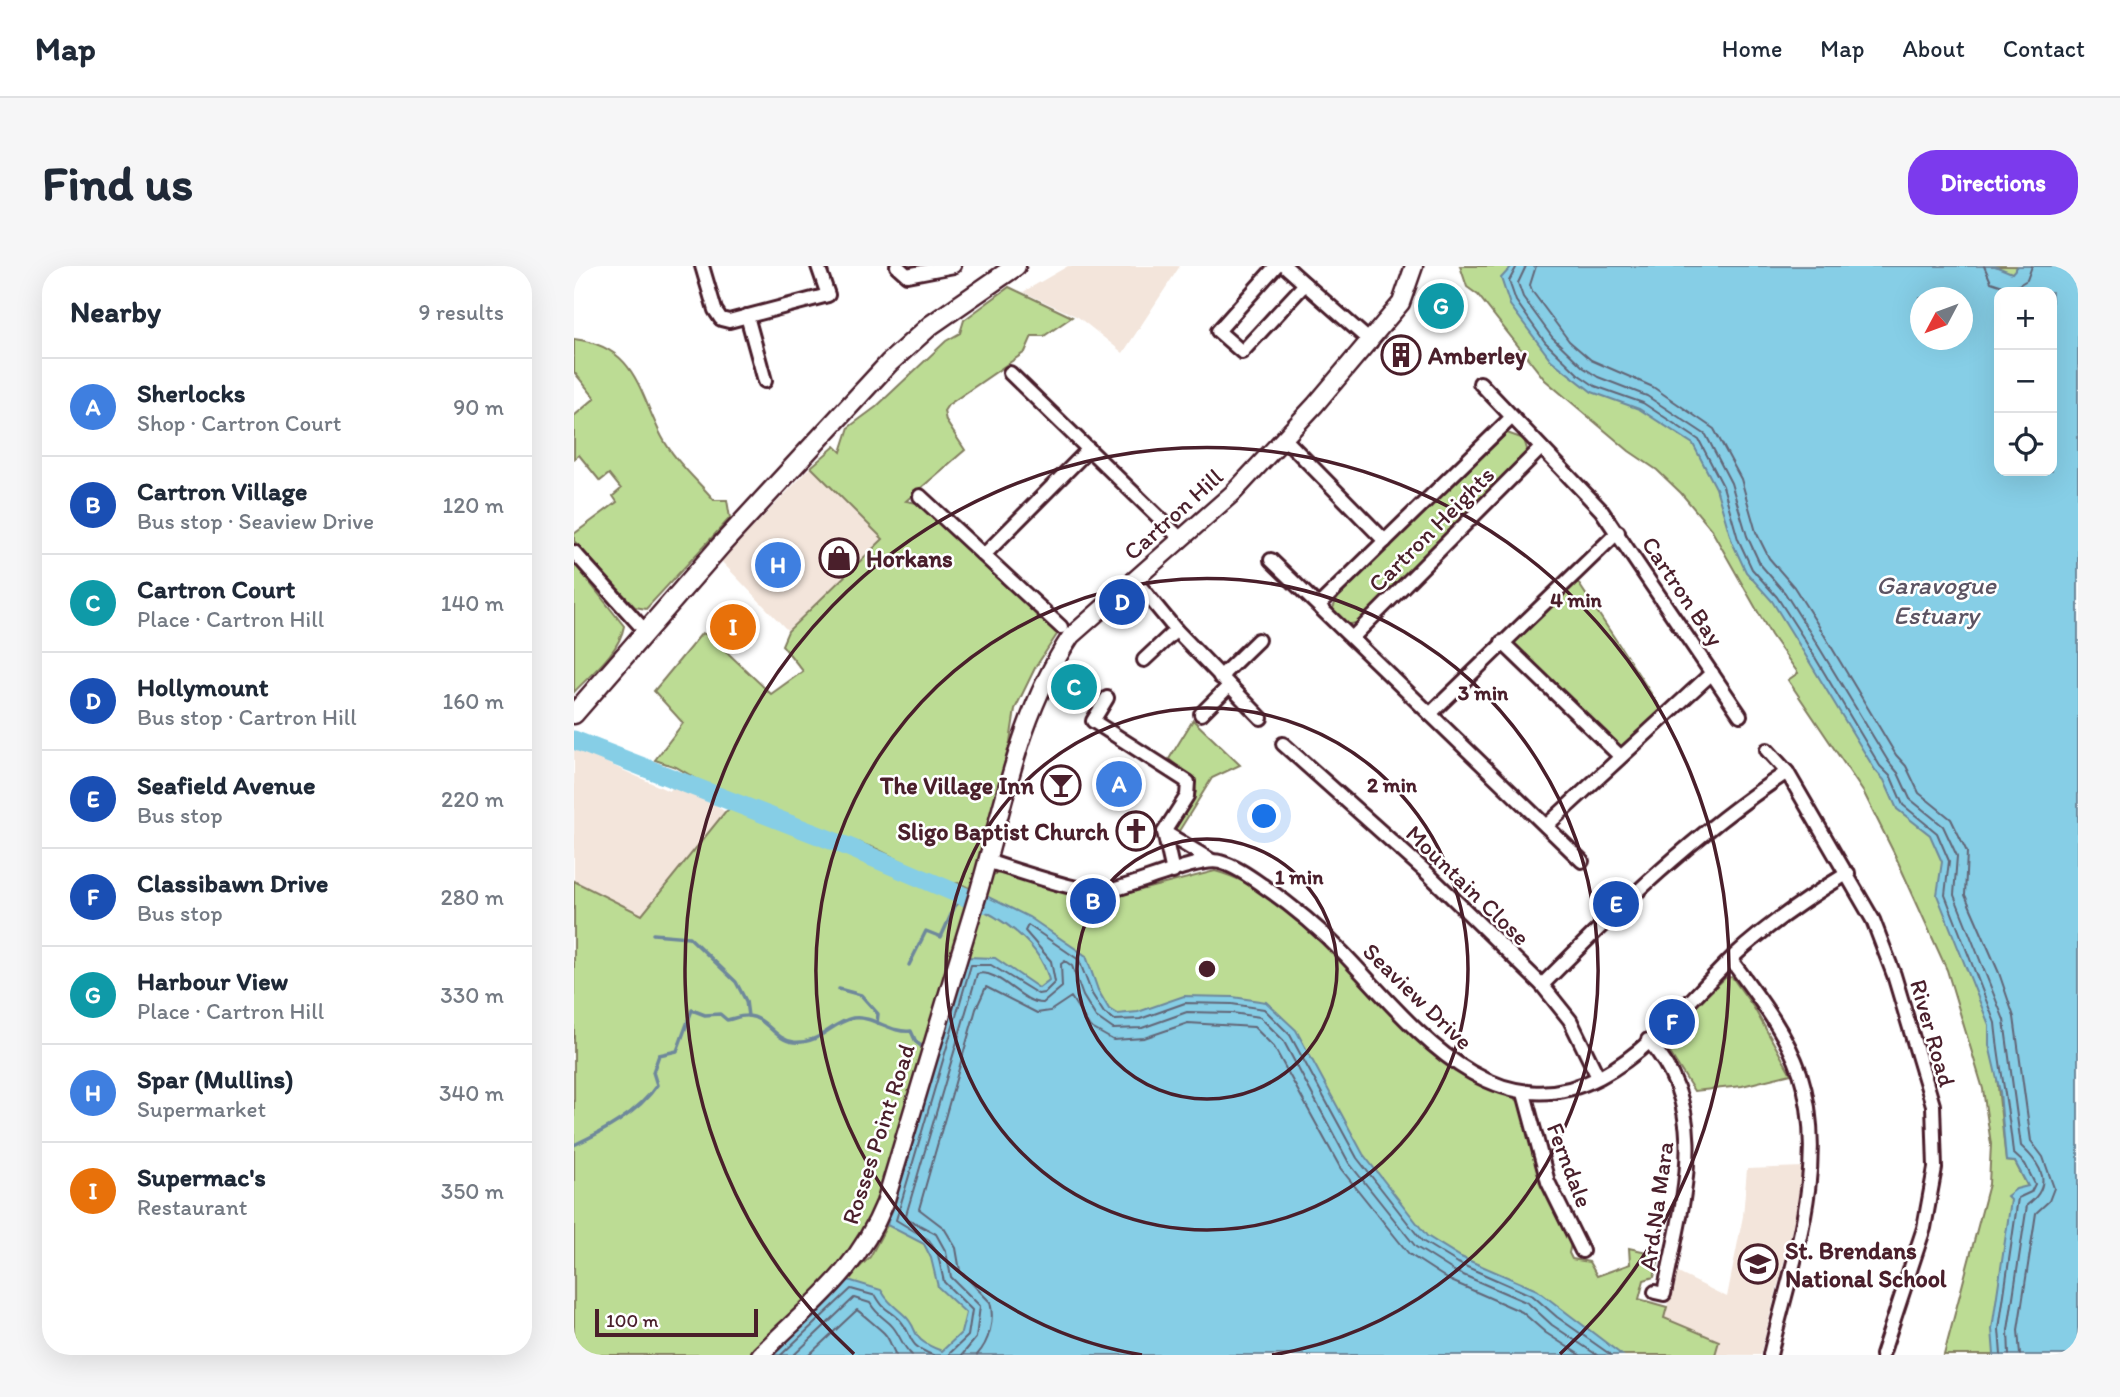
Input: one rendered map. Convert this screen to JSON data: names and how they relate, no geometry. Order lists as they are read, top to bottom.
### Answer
{
  "streets": {
    "main road": ["Cartron Hill", "Rosses Point Road"],
    "street": [
      "Cartron Heights",
      "Cartron Bay",
      "Mountain Close",
      "Seaview Drive",
      "River Road",
      "Ferndale",
      "Ard Na Mara"
    ]
  },
  "crossings": [
    ["Cartron Hill", "Cartron Heights"],
    ["Cartron Hill", "Rosses Point Road"],
    ["Cartron Heights", "Cartron Bay"],
    ["Mountain Close", "Seaview Drive"],
    ["Seaview Drive", "River Road"],
    ["Seaview Drive", "Ferndale"],
    ["Seaview Drive", "Ard Na Mara"]
  ],
  "water": ["Garavogue Estuary"],
  "places": {
    "building": ["Amberley"],
    "shop": ["Horkans"],
    "bar": ["The Village Inn"],
    "church": ["Sligo Baptist Church"],
    "school or university": ["St. Brendans National School"]
  },
  "scale_bar": "100 m",
  "north": "bottom left",
  "page": {
    "header": "Map",
    "nav": [
      "Home",
      "Map",
      "About",
      "Contact"
    ],
    "buttons": "Directions",
    "title": "Find us",
    "heading": ["Nearby", "9 results"],
    "pins": [
      "G",
      "H",
      "D",
      "I",
      "C",
      "A",
      "B",
      "E",
      "F"
    ],
    "map_buttons": ["+", "−"],
    "list": [
      {
        "mark": "A",
        "name": "Sherlocks",
        "note": "Shop · Cartron Court",
        "value": "90 m"
      },
      {
        "mark": "B",
        "name": "Cartron Village",
        "note": "Bus stop · Seaview Drive",
        "value": "120 m"
      },
      {
        "mark": "C",
        "name": "Cartron Court",
        "note": "Place · Cartron Hill",
        "value": "140 m"
      },
      {
        "mark": "D",
        "name": "Hollymount",
        "note": "Bus stop · Cartron Hill",
        "value": "160 m"
      },
      {
        "mark": "E",
        "name": "Seafield Avenue",
        "note": "Bus stop",
        "value": "220 m"
      },
      {
        "mark": "F",
        "name": "Classibawn Drive",
        "note": "Bus stop",
        "value": "280 m"
      },
      {
        "mark": "G",
        "name": "Harbour View",
        "note": "Place · Cartron Hill",
        "value": "330 m"
      },
      {
        "mark": "H",
        "name": "Spar (Mullins)",
        "note": "Supermarket",
        "value": "340 m"
      },
      {
        "mark": "I",
        "name": "Supermac's",
        "note": "Restaurant",
        "value": "350 m"
      }
    ],
    "scale": "100 m"
  },
  "rings": [
    "4 min",
    "3 min",
    "2 min",
    "1 min"
  ]
}
